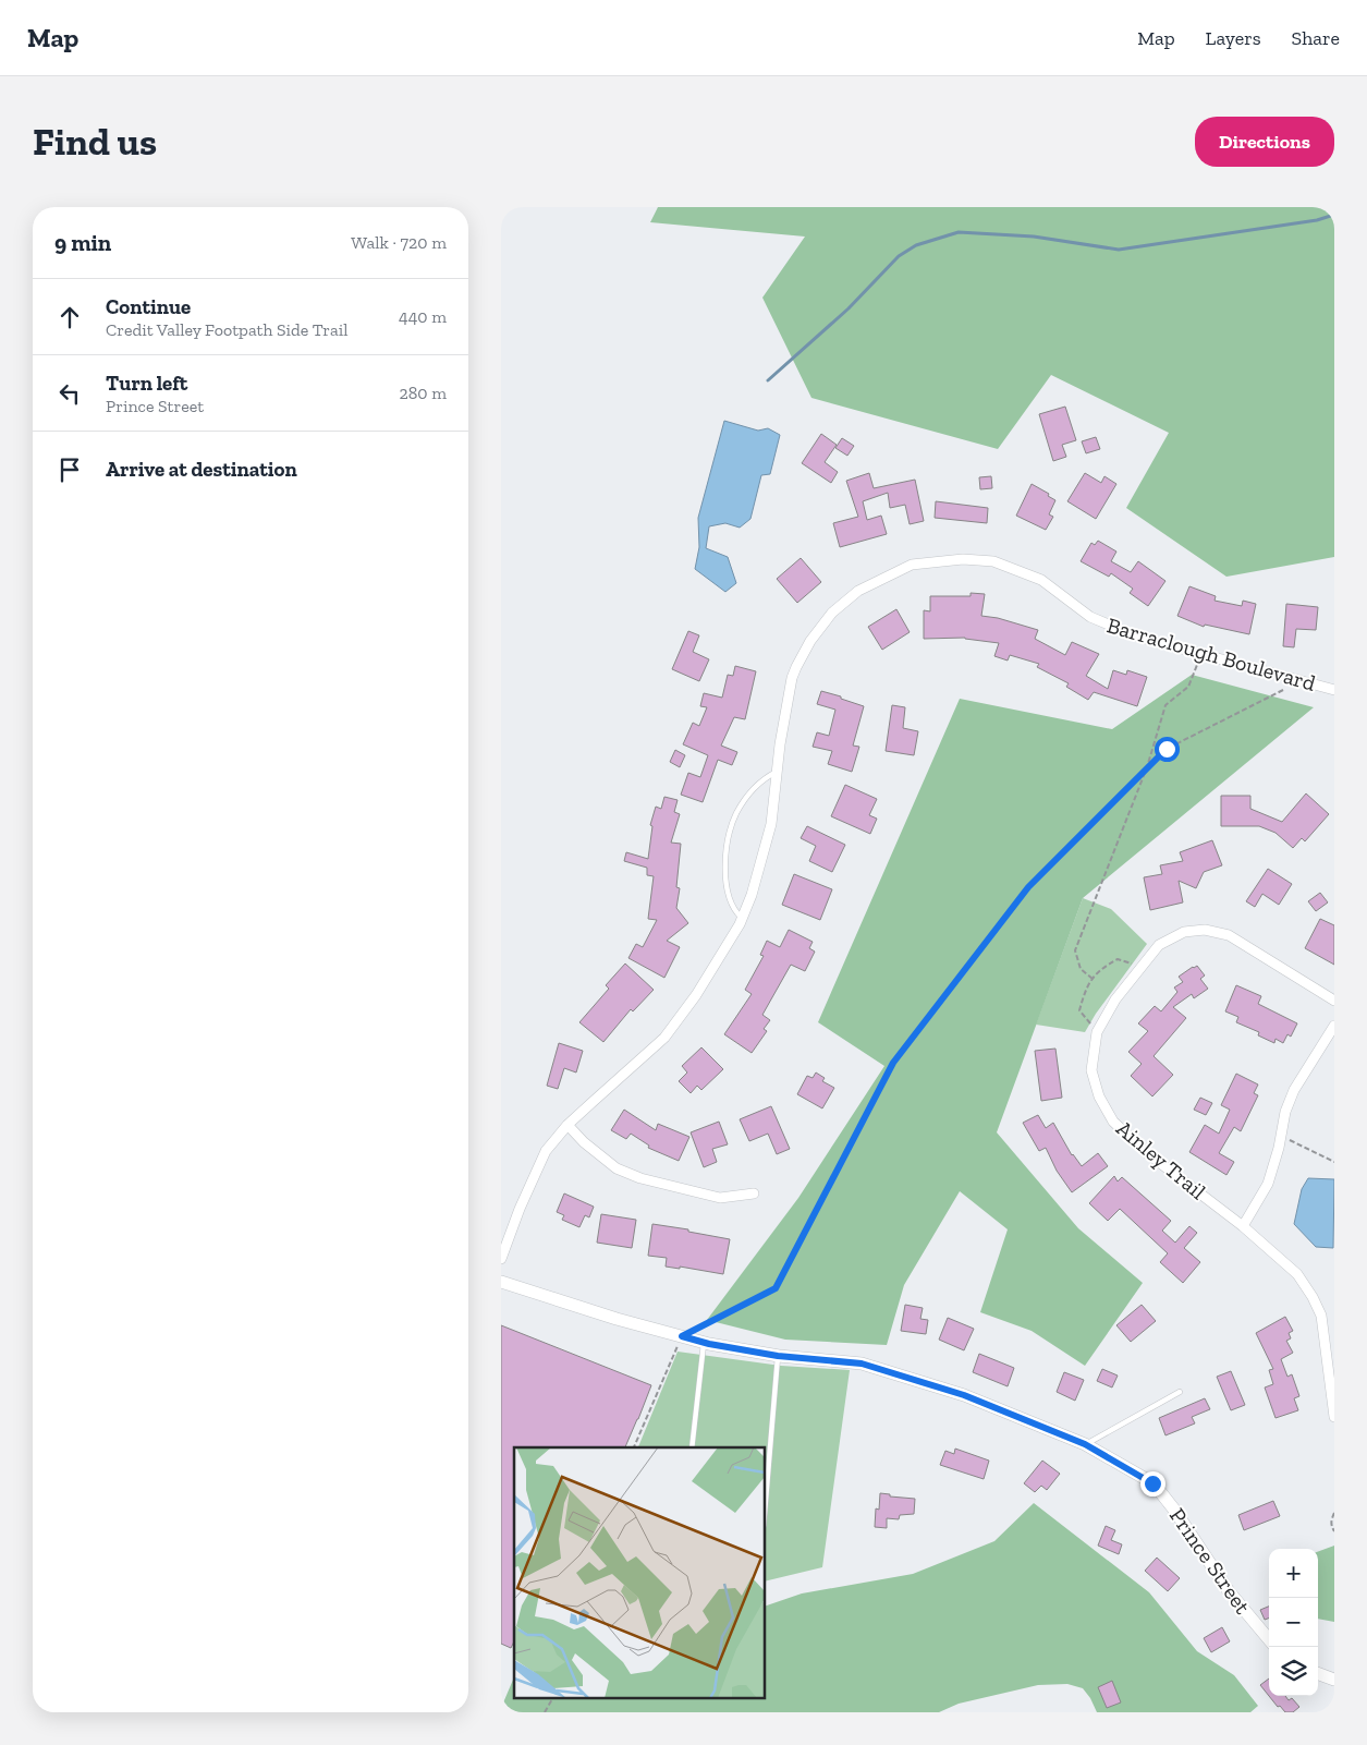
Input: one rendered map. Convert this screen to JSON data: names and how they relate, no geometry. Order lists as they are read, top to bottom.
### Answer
{
  "streets": {
    "street": ["Barraclough Boulevard", "Ainley Trail", "Prince Street"]
  },
  "page": {
    "header": "Map",
    "nav": ["Map", "Layers", "Share"],
    "buttons": "Directions",
    "title": "Find us",
    "heading": ["9 min", "Walk · 720 m"],
    "list": [
      ["Continue", "Credit Valley Footpath Side Trail", "440 m"],
      ["Turn left", "Prince Street", "280 m"],
      "Arrive at destination"
    ],
    "map_buttons": ["+", "−"]
  }
}
